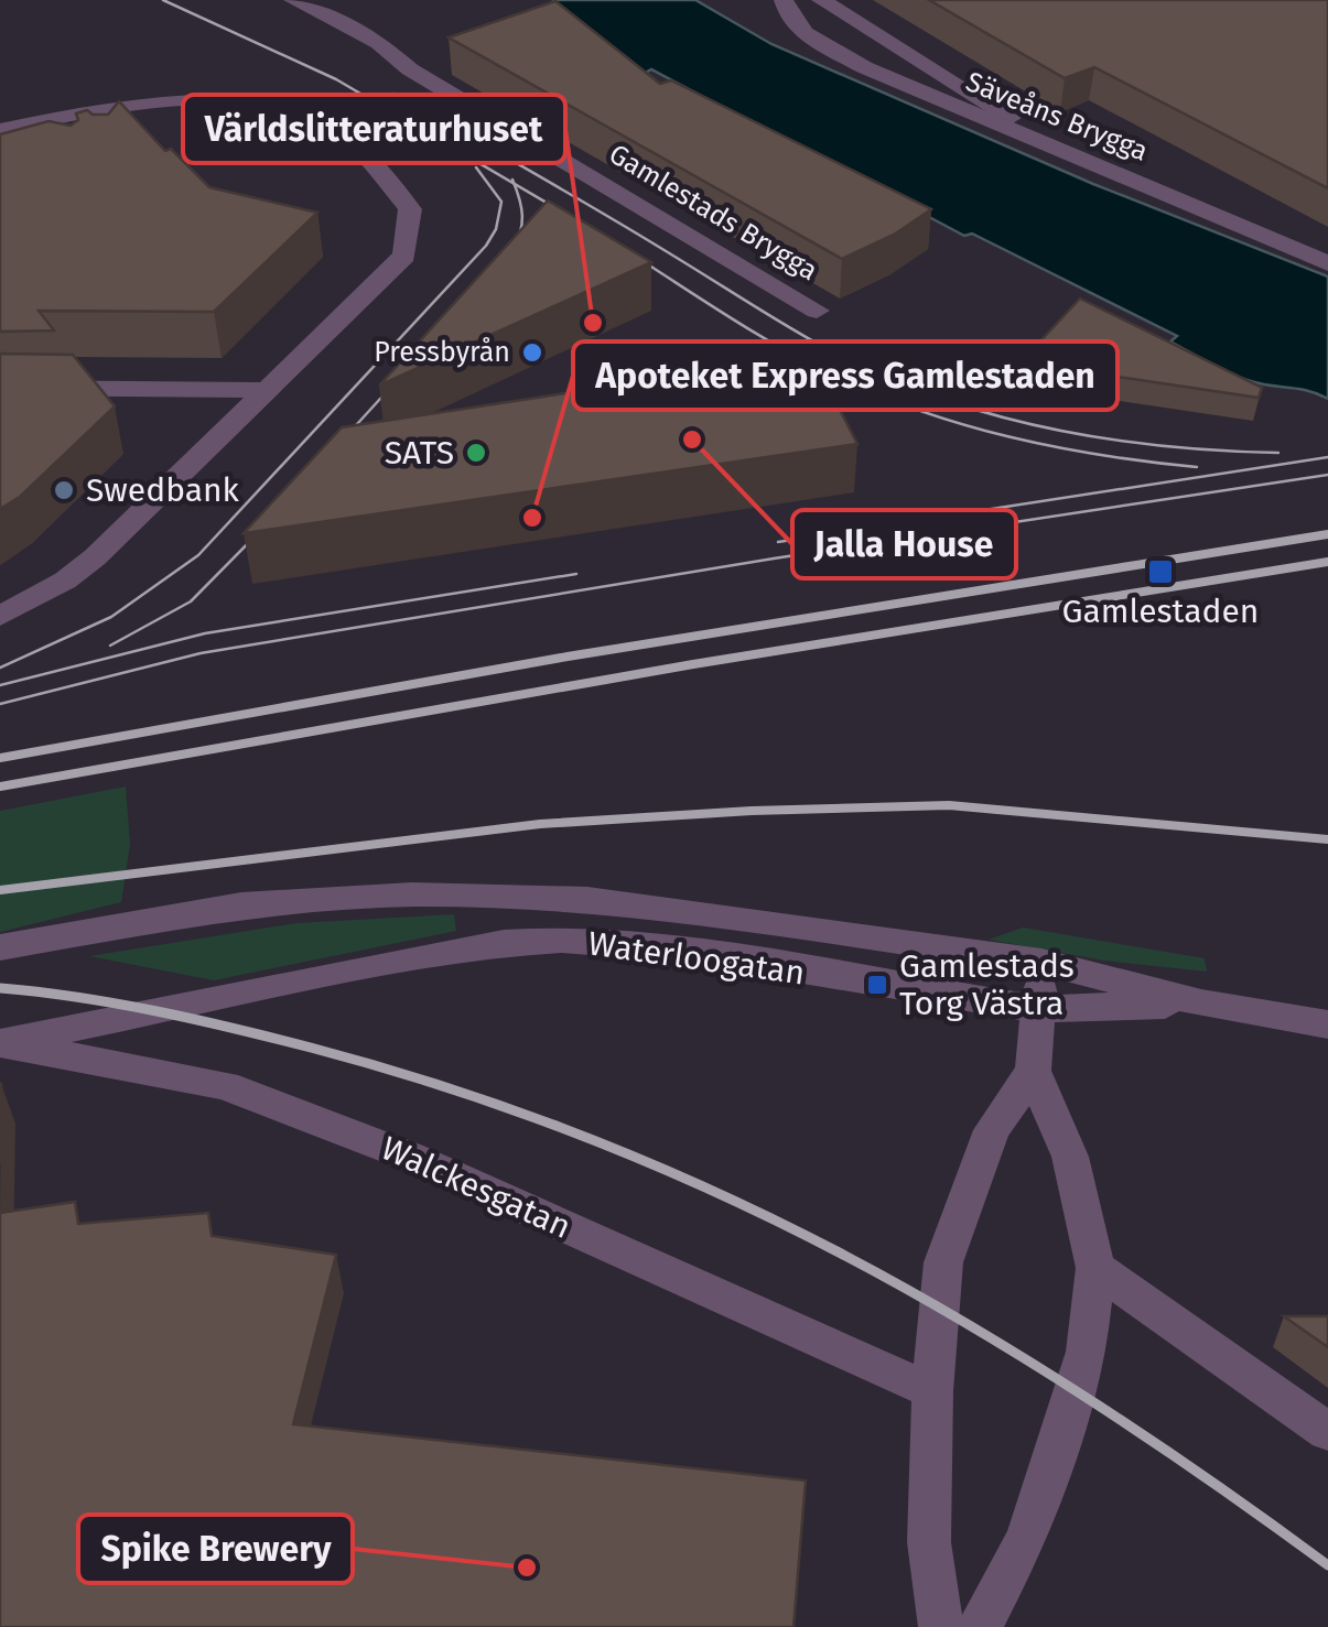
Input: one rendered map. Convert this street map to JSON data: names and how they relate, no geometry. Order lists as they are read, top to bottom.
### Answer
{
  "streets": {
    "street": [
      "Säveåns Brygga",
      "Gamlestads Brygga",
      "Waterloogatan",
      "Walckesgatan"
    ]
  },
  "crossings": [
    ["Waterloogatan", "Walckesgatan"]
  ],
  "places": {
    "other": [
      "Världslitteraturhuset",
      "Pressbyrån",
      "Jalla House",
      "SATS",
      "Swedbank",
      "Apoteket Express Gamlestaden",
      "Spike Brewery"
    ],
    "transit": ["Gamlestaden", "Gamlestads Torg Västra"]
  }
}
